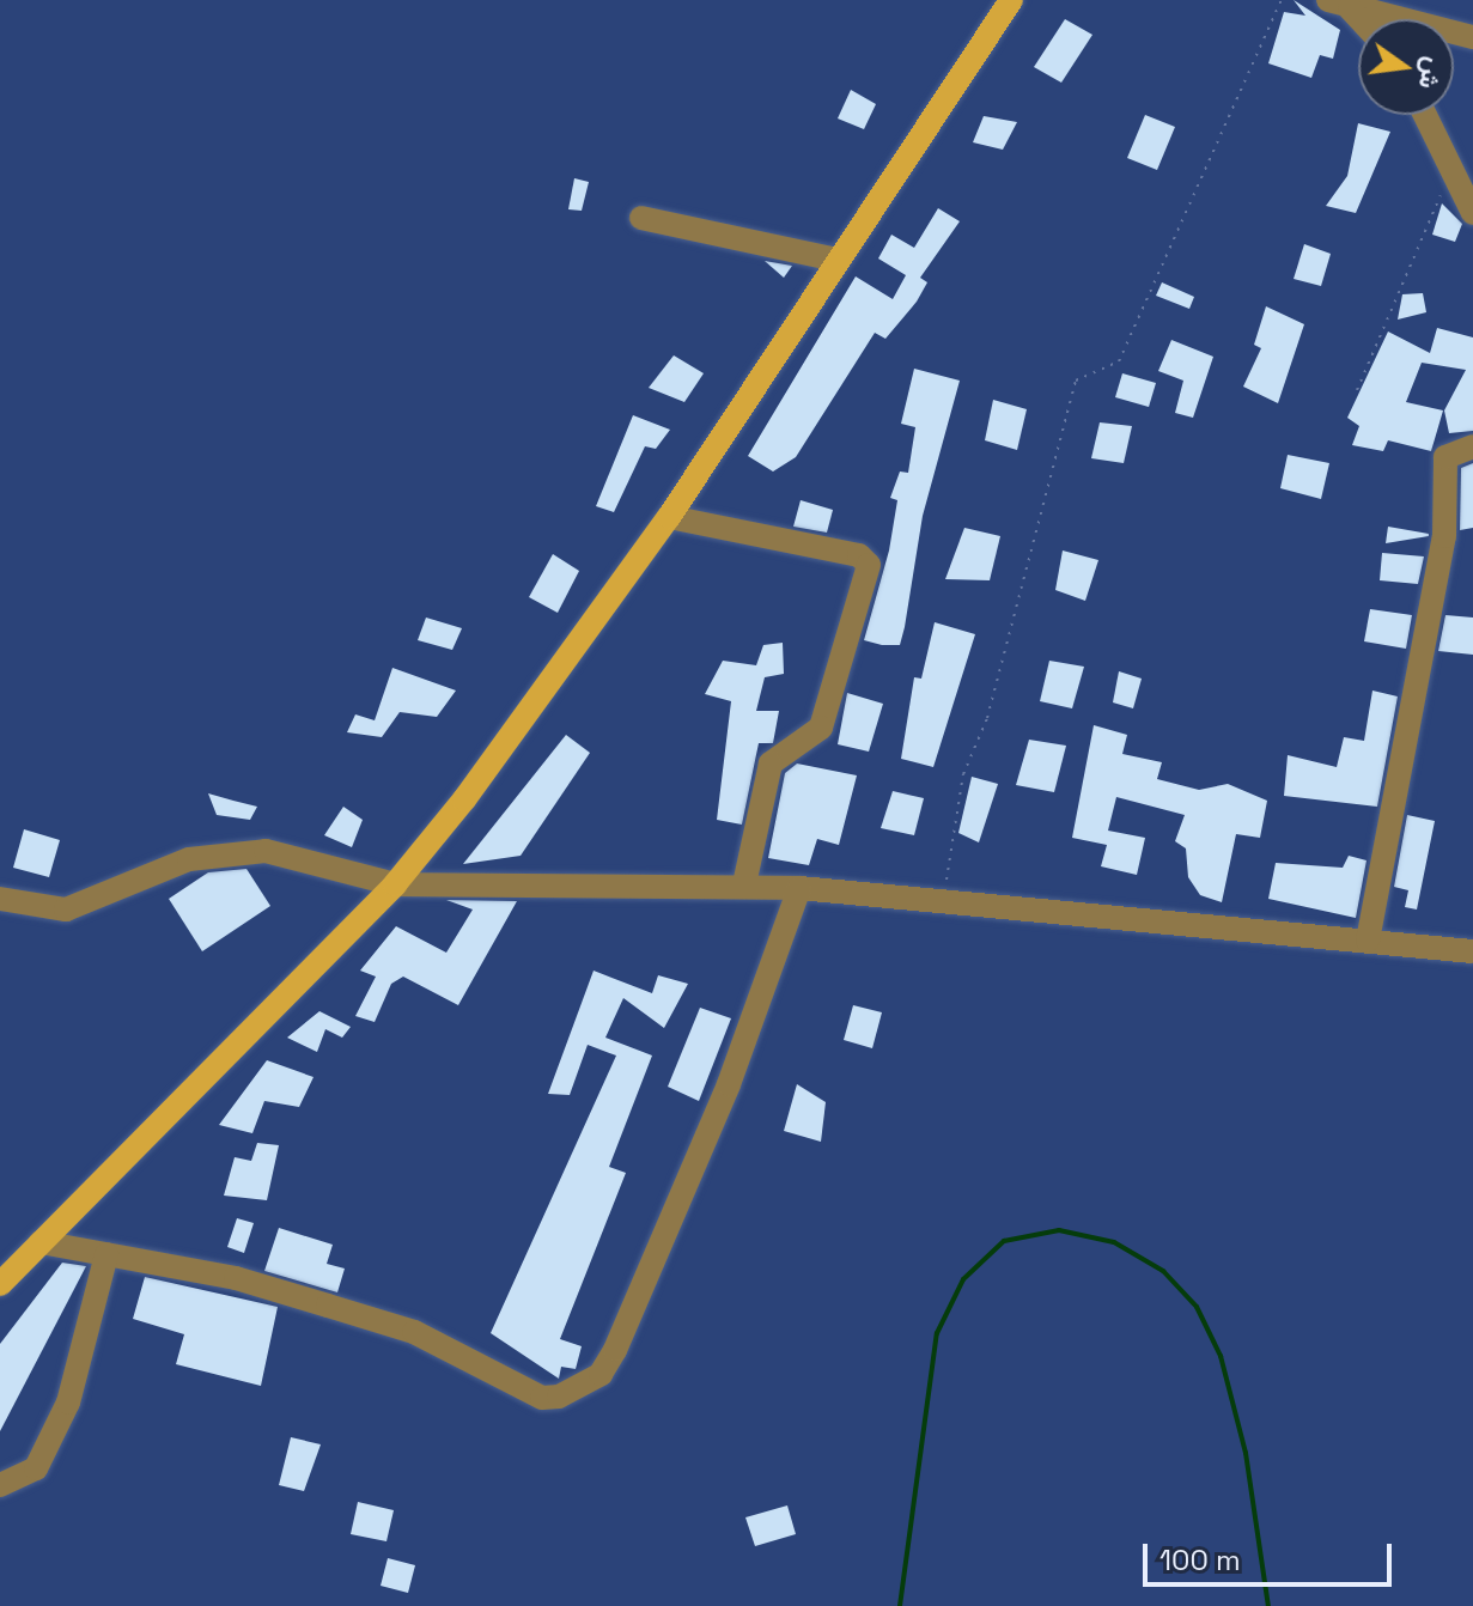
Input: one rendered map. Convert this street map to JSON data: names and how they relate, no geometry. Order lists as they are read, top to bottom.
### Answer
{
  "scale_bar": "100 m",
  "north": "right"
}
